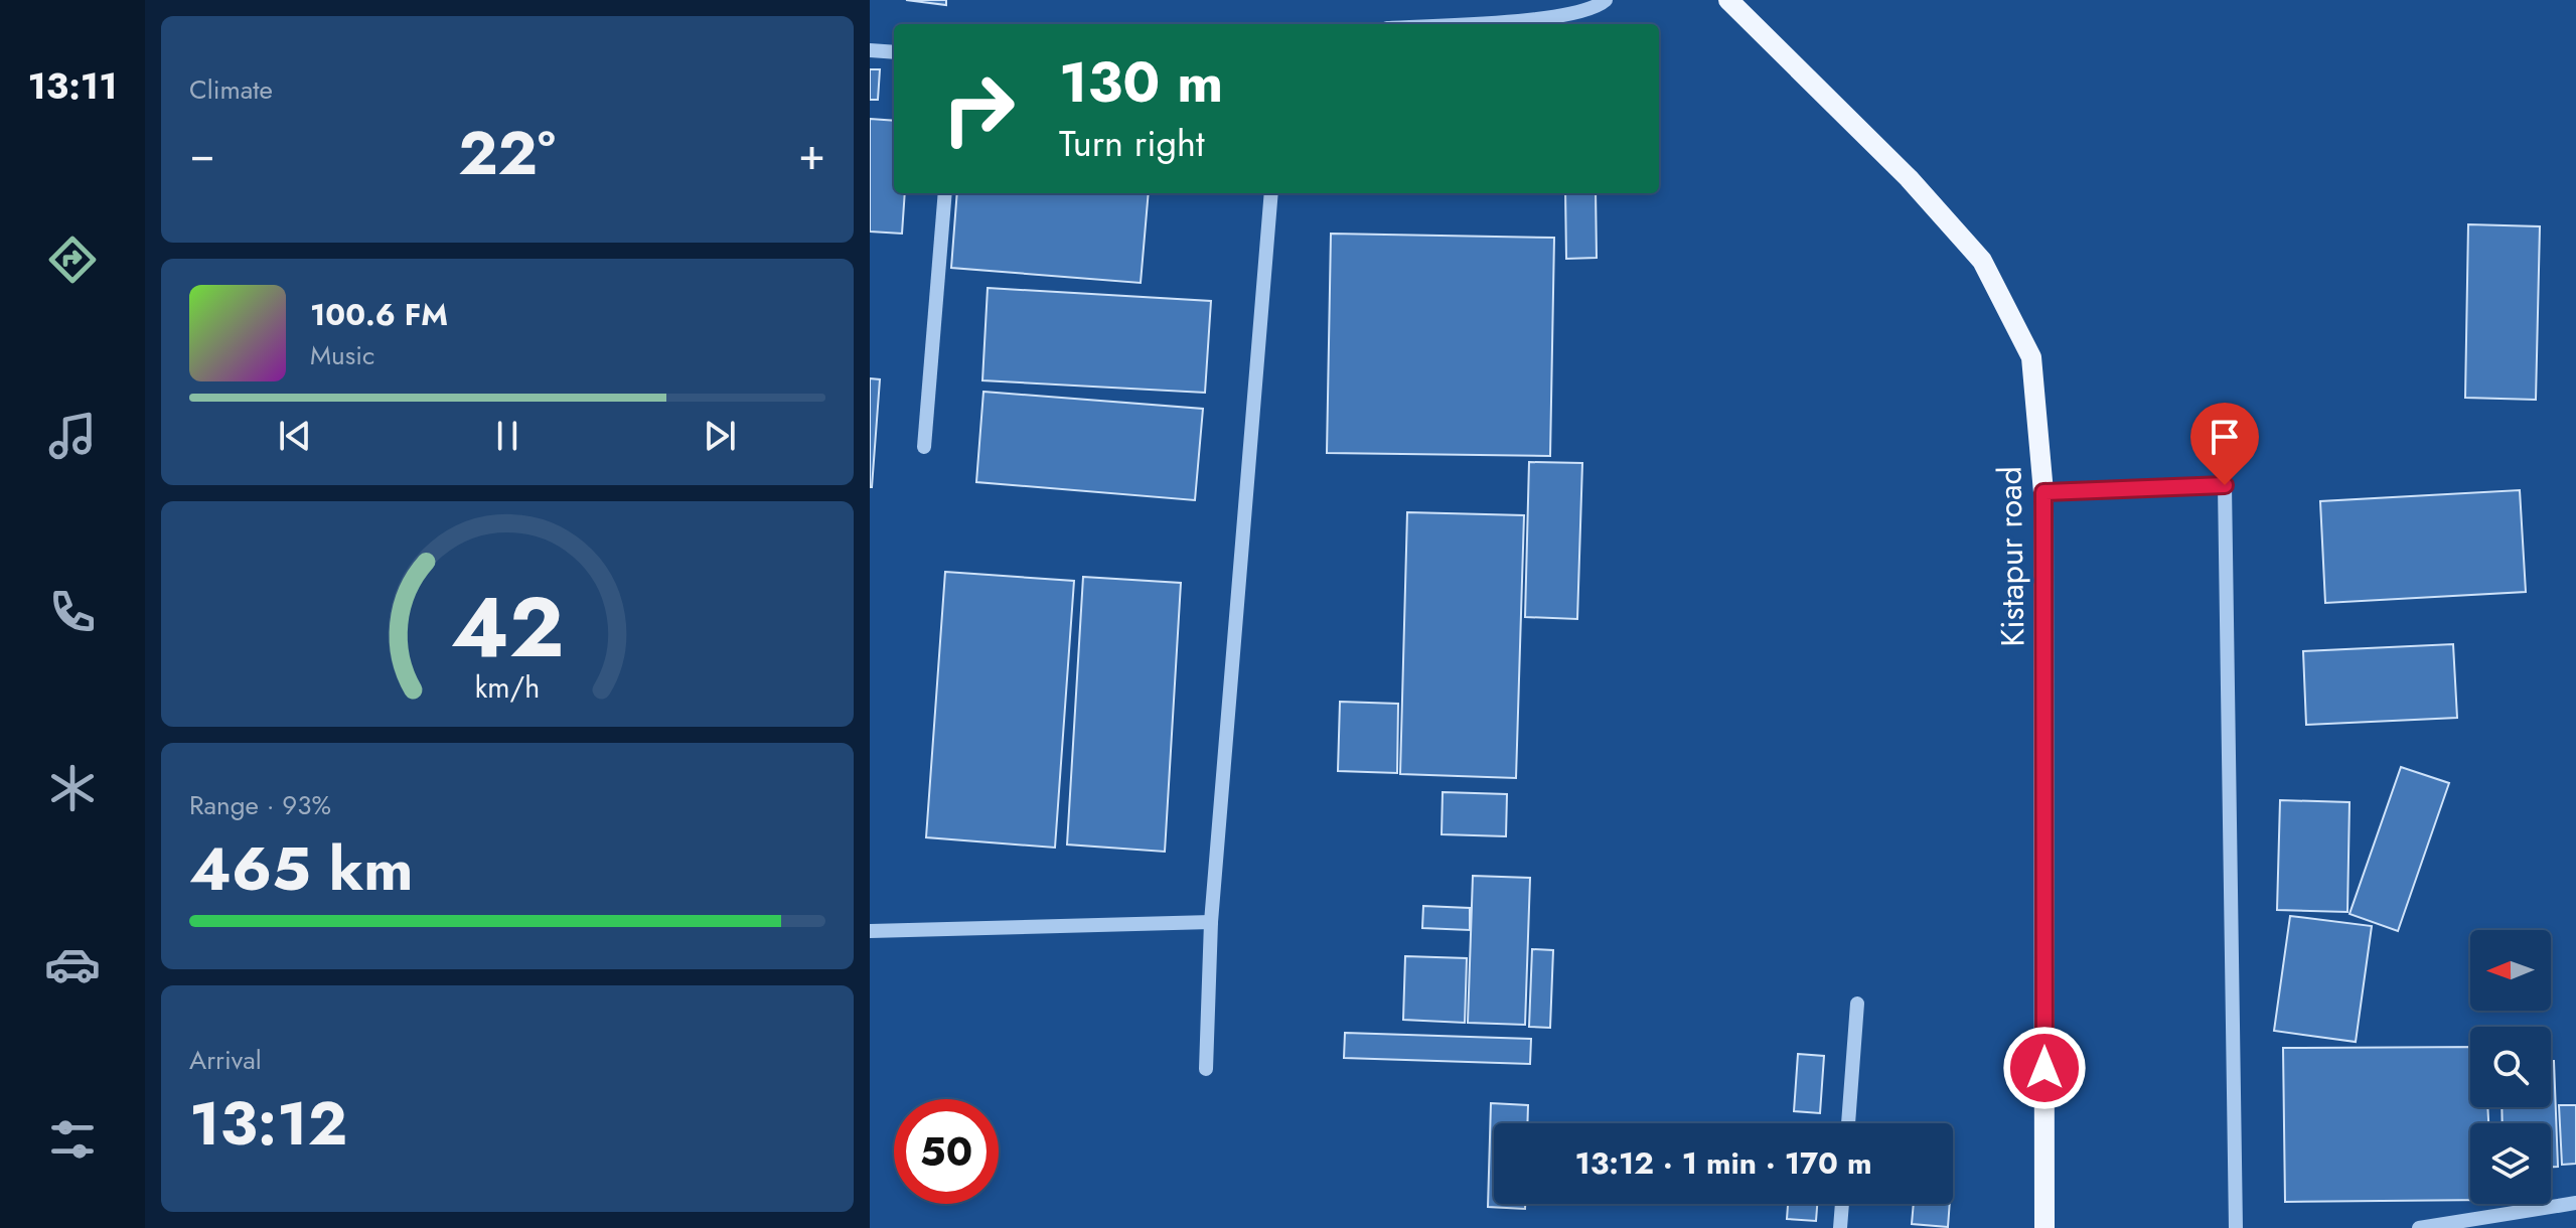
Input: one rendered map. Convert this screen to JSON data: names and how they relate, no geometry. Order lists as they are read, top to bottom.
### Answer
{
  "streets": {
    "main road": ["Kistapur road"]
  },
  "north": "left",
  "page": {
    "tabs": "13:11",
    "tile": [
      "Climate",
      ["Range · 93%", "465 km"],
      ["Arrival", "13:12"]
    ],
    "turn": ["130 m", "Turn right"],
    "heat": ["−", "22°", "+"],
    "song": ["100.6 FM", "Music"],
    "limit": "50",
    "trip": "13:12 · 1 min · 170 m",
    "gauge": ["42", "km/h"]
  }
}
